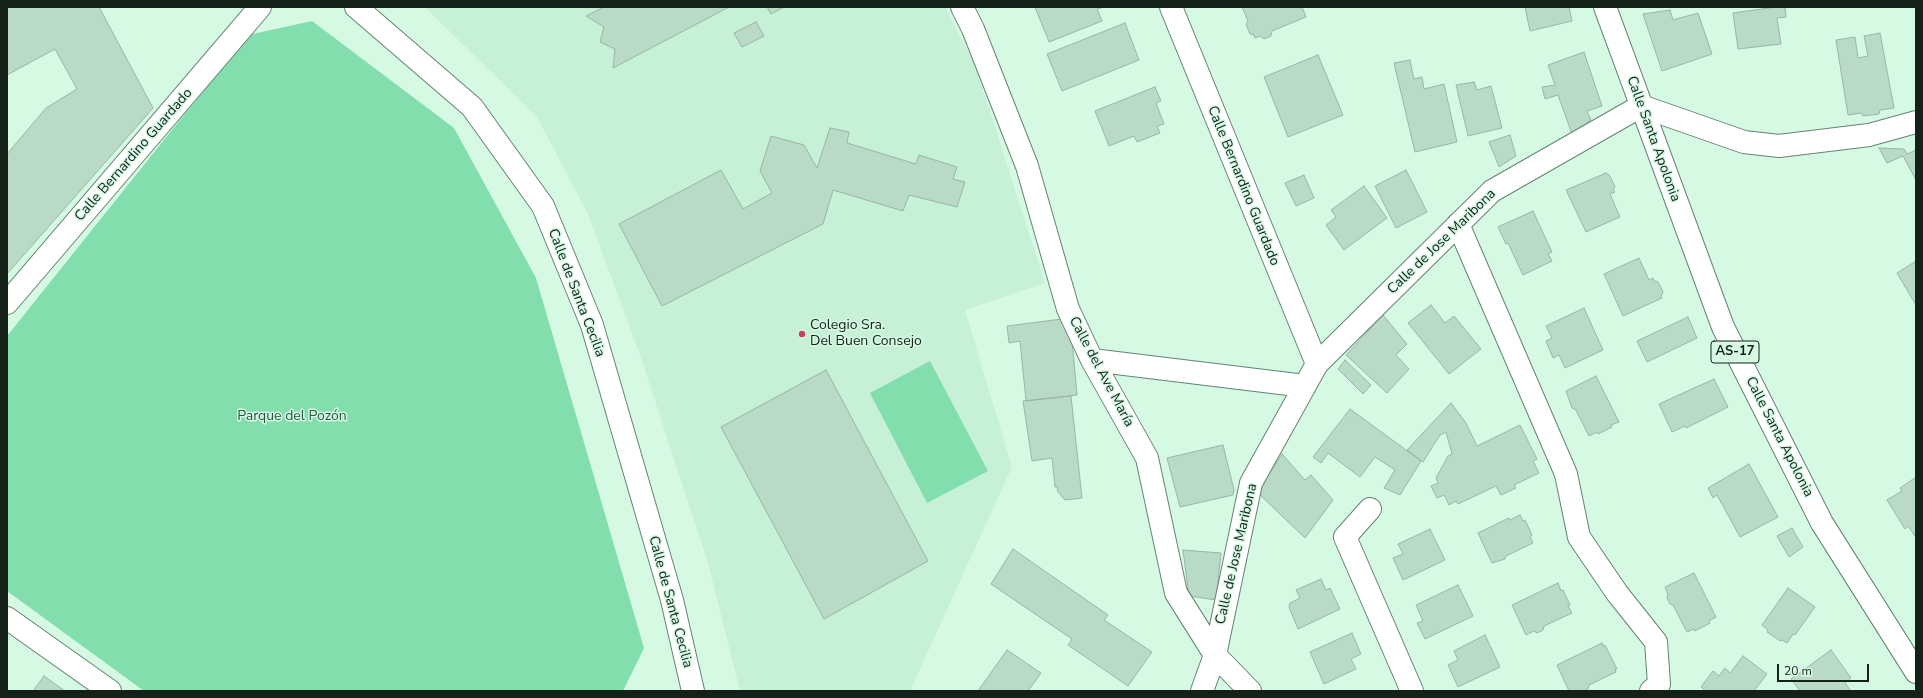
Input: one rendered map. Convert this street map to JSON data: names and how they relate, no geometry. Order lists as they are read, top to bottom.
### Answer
{
  "streets": {
    "street": [
      "Calle Santa Apolonia",
      "Calle Bernardino Guardado",
      "Calle de Jose Maribona",
      "Calle de Santa Cecilia",
      "AS-17",
      "Calle del Ave María"
    ]
  },
  "crossings": [
    ["Calle Santa Apolonia", "Calle de Jose Maribona"],
    ["Calle Bernardino Guardado", "Calle de Jose Maribona"],
    ["Calle de Jose Maribona", "Calle del Ave María"]
  ],
  "parks": ["Parque del Pozón"],
  "places": ["Colegio Sra. Del Buen Consejo"],
  "scale_bar": "20 m"
}
